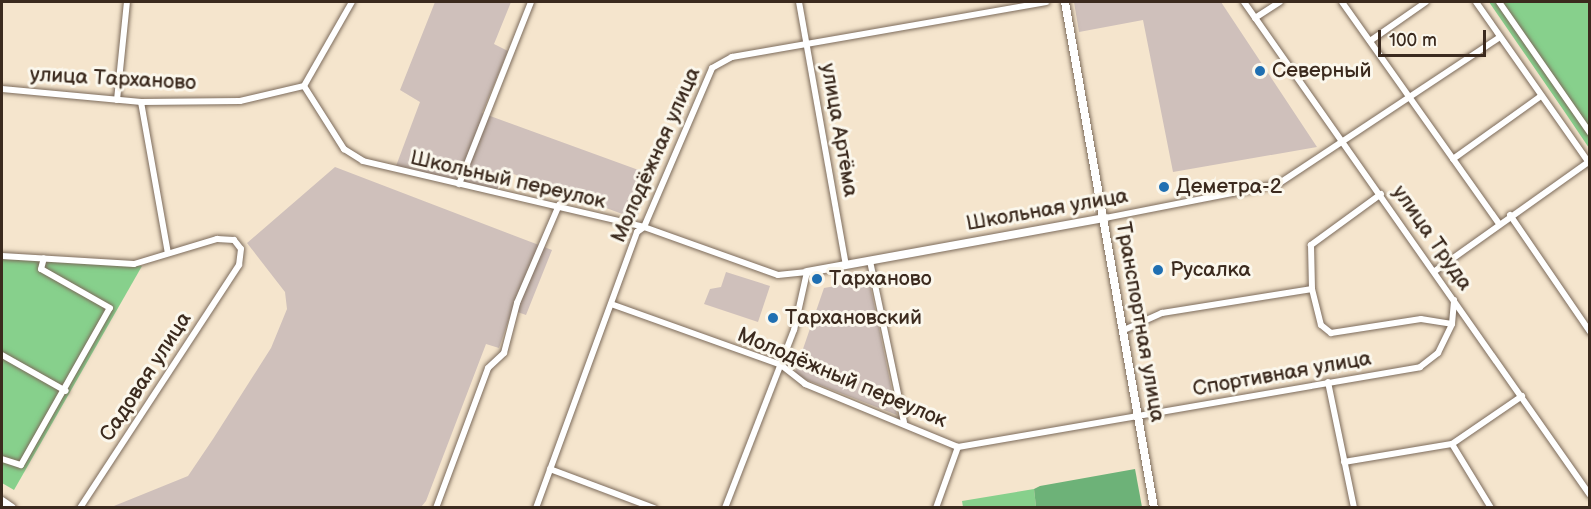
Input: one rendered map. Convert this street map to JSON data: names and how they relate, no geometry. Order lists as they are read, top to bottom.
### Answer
{
  "streets": {
    "street": [
      "улица Тарханово",
      "улица Артёма",
      "Молодёжная улица",
      "Школьный переулок",
      "Школьная улица",
      "улица Труда",
      "Транспортная улица",
      "Спортивная улица",
      "Садовая улица",
      "Молодёжный переулок"
    ]
  },
  "crossings": [
    ["улица Тарханово", "Школьный переулок"],
    ["улица Артёма", "Молодёжная улица"],
    ["улица Артёма", "Школьная улица"],
    ["Молодёжная улица", "Школьный переулок"],
    ["Молодёжная улица", "Молодёжный переулок"],
    ["Школьный переулок", "Школьная улица"],
    ["Школьная улица", "улица Труда"],
    ["Школьная улица", "Транспортная улица"],
    ["улица Труда", "Спортивная улица"],
    ["Транспортная улица", "Спортивная улица"],
    ["Спортивная улица", "Молодёжный переулок"]
  ],
  "places": [
    "Северный",
    "Деметра-2",
    "Русалка",
    "Тарханово",
    "Тархановский"
  ],
  "scale_bar": "100 m"
}
